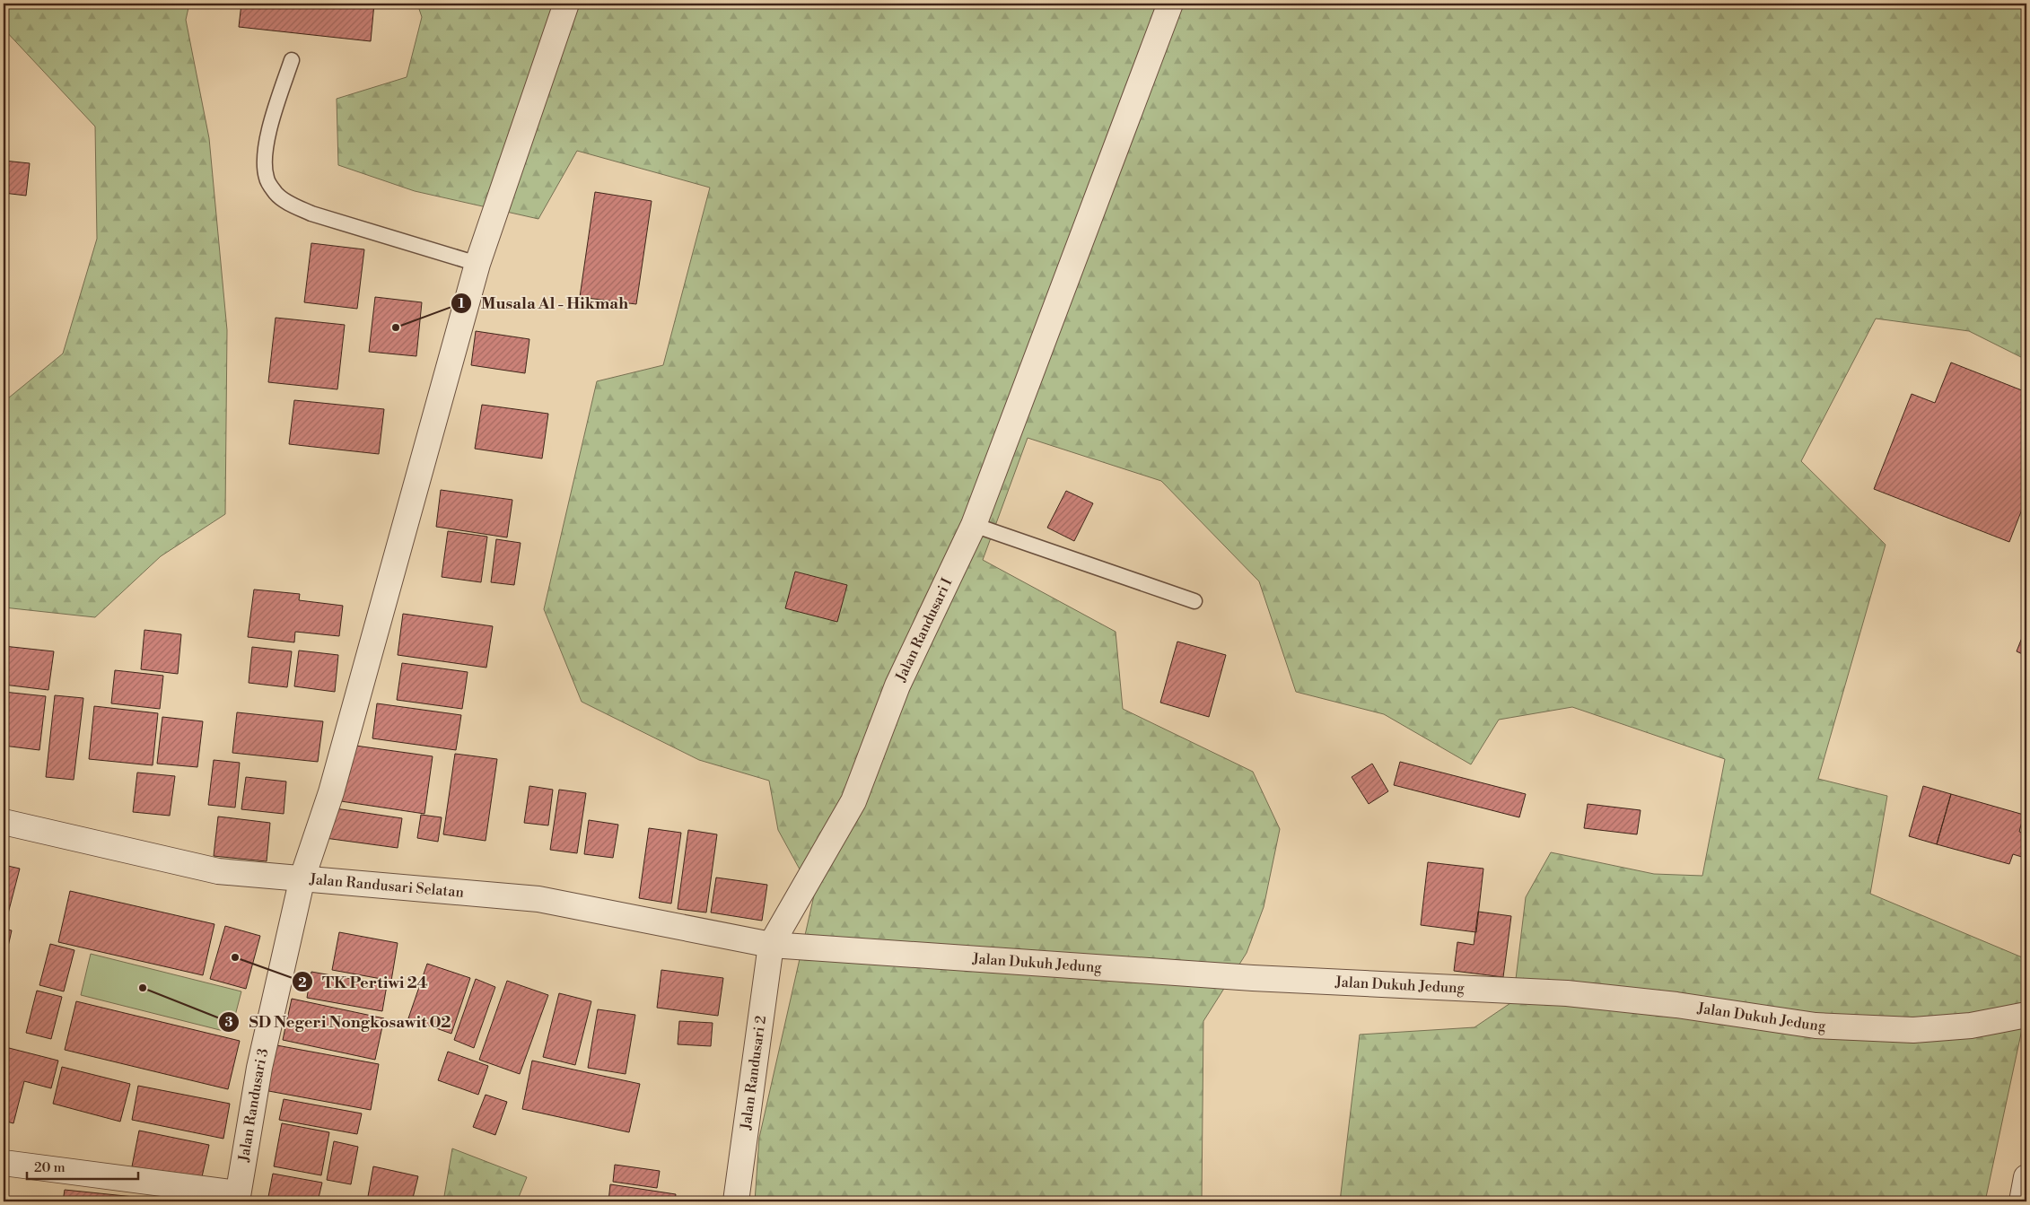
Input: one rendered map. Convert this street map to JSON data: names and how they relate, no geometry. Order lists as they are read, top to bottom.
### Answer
{
  "streets": {
    "street": [
      "Jalan Randusari I",
      "Jalan Randusari Selatan",
      "Jalan Dukuh Jedung",
      "Jalan Randusari 2",
      "Jalan Randusari 3"
    ]
  },
  "crossings": [
    ["Jalan Randusari I", "Jalan Randusari Selatan"],
    ["Jalan Randusari I", "Jalan Dukuh Jedung"],
    ["Jalan Randusari I", "Jalan Randusari 2"],
    ["Jalan Randusari Selatan", "Jalan Dukuh Jedung"],
    ["Jalan Randusari Selatan", "Jalan Randusari 2"],
    ["Jalan Randusari Selatan", "Jalan Randusari 3"],
    ["Jalan Dukuh Jedung", "Jalan Randusari 2"]
  ],
  "places": ["Musala Al - Hikmah", "TK Pertiwi 24", "SD Negeri Nongkosawit 02"],
  "scale_bar": "20 m"
}
